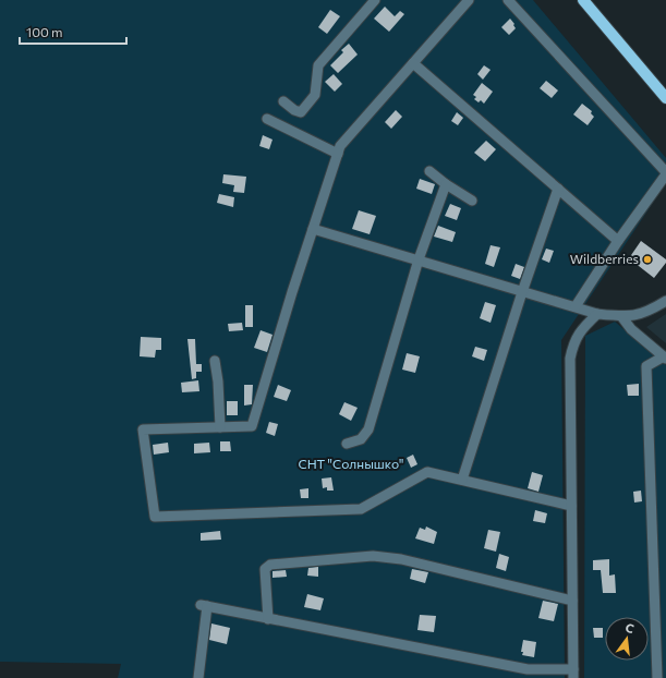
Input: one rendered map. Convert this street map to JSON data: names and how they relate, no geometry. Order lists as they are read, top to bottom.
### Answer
{
  "parks": ["СНТ \"Солнышко\""],
  "places": ["Wildberries"],
  "scale_bar": "100 m",
  "north": "top"
}
